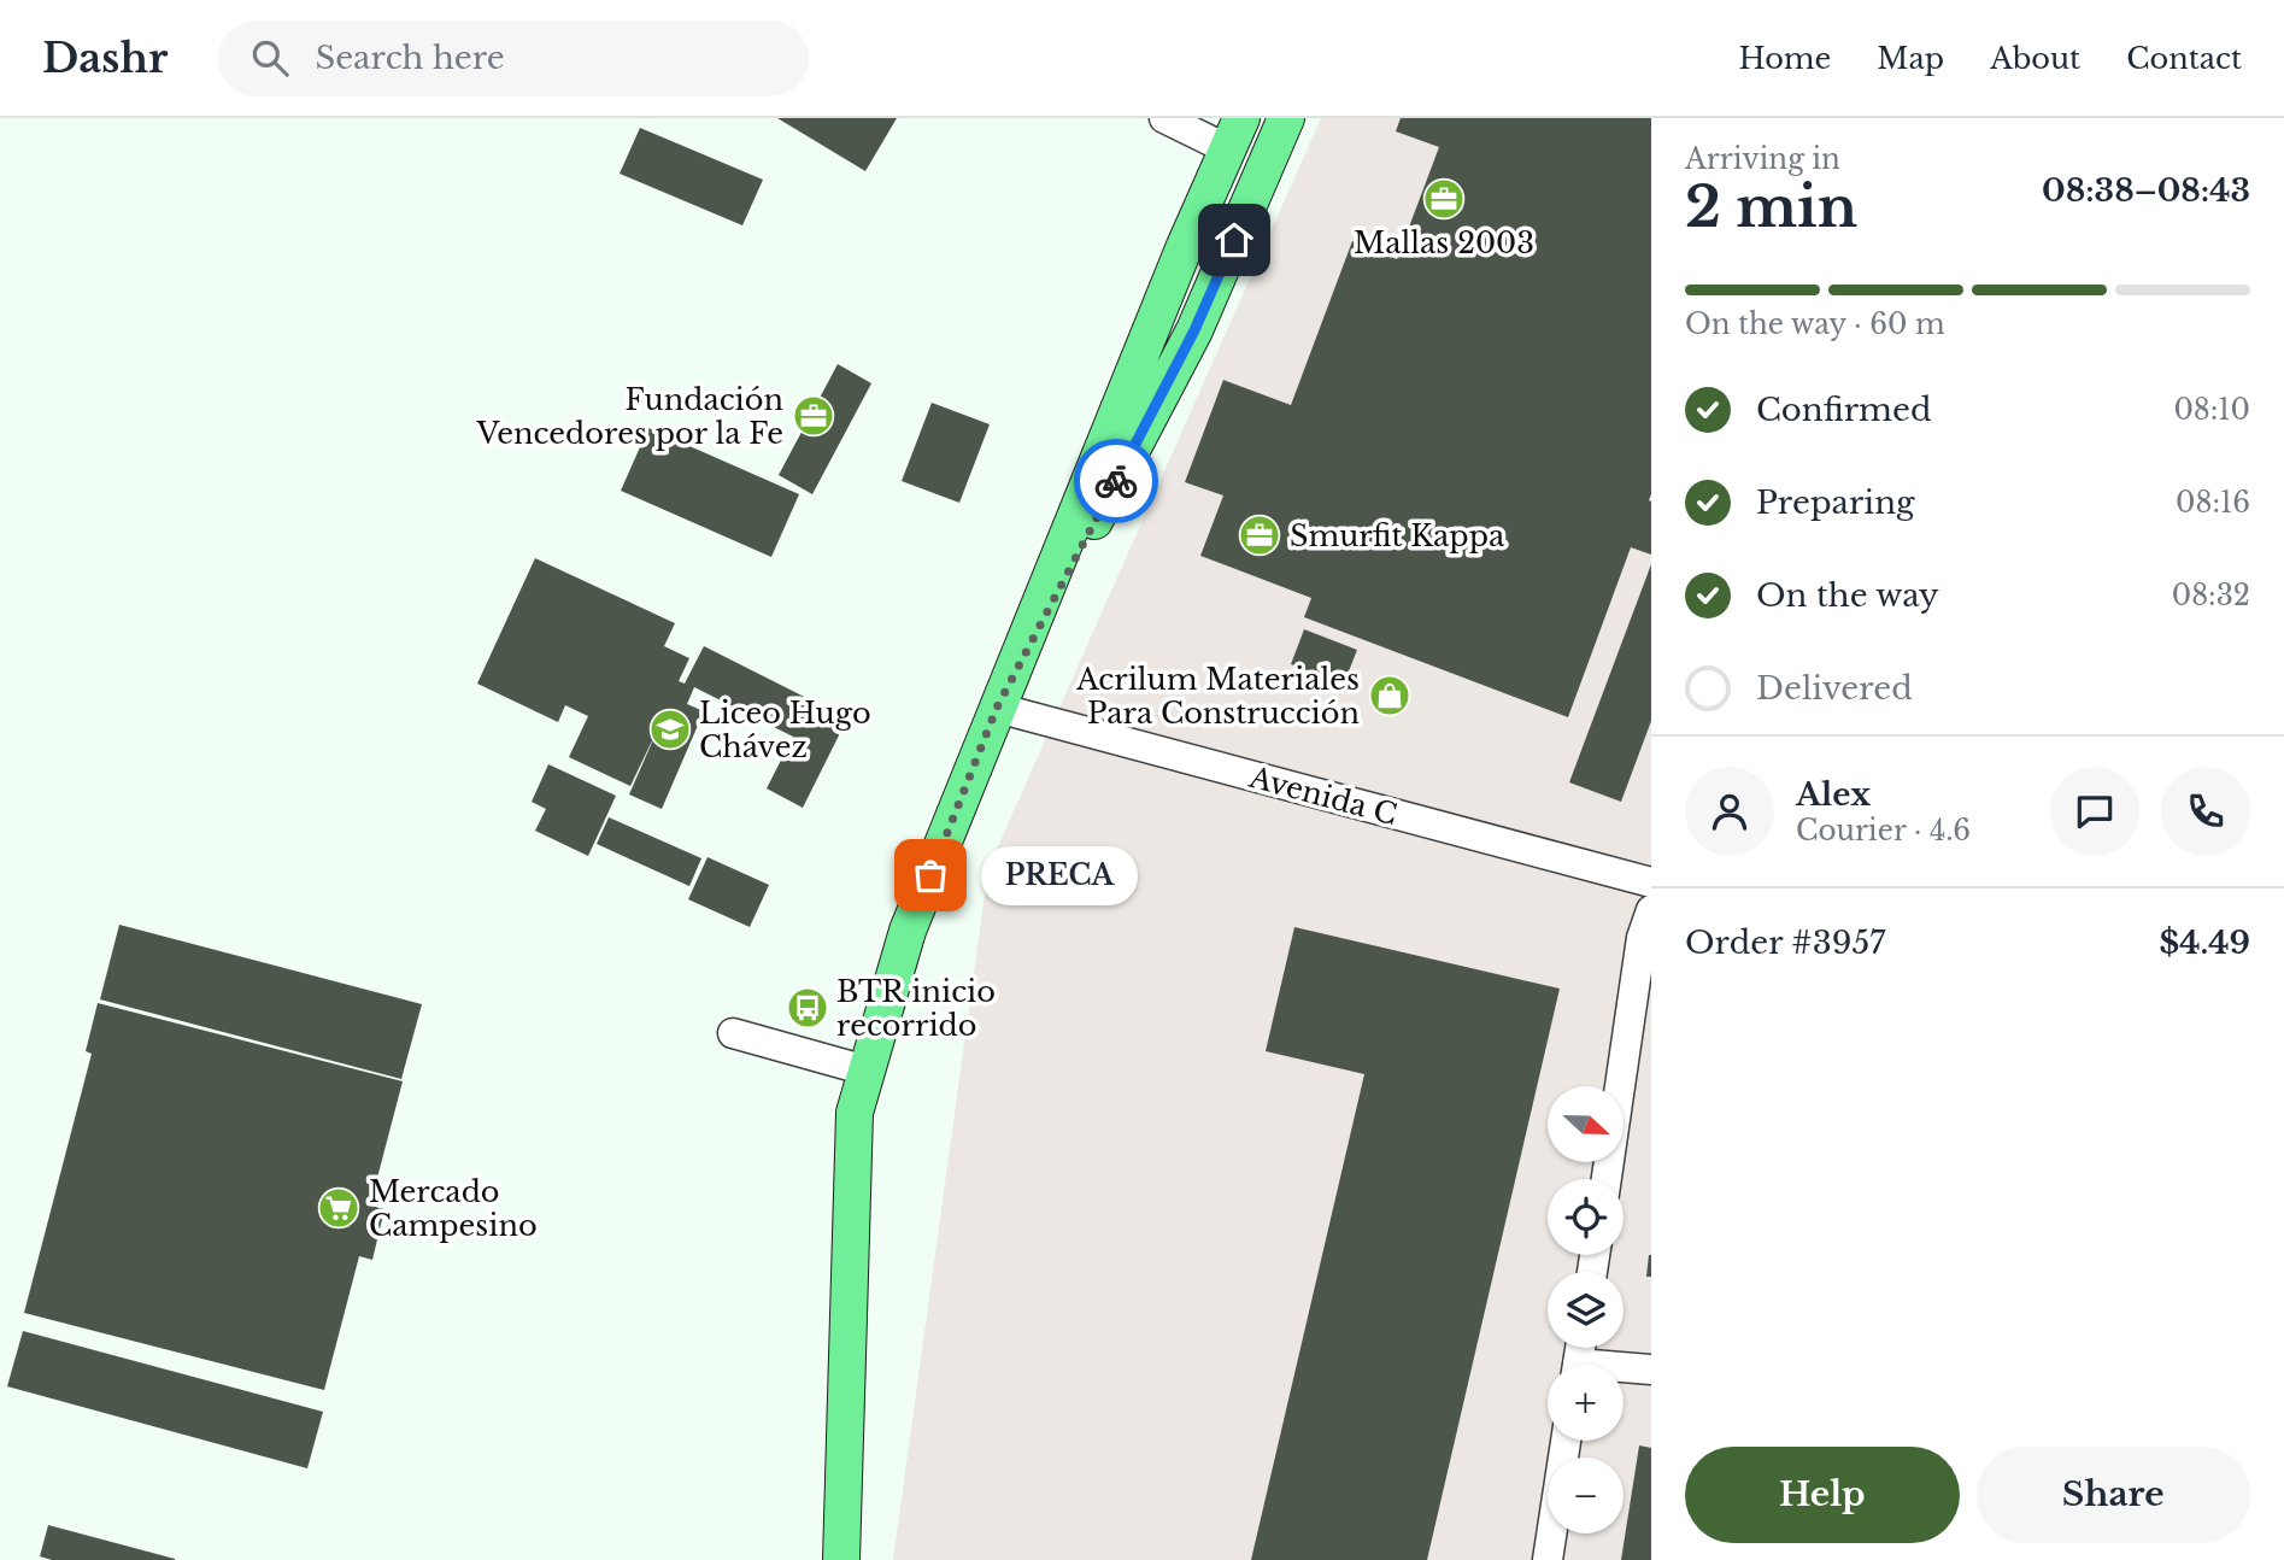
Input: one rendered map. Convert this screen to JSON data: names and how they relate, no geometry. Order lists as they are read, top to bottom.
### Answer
{
  "streets": {
    "street": ["Avenida C"]
  },
  "places": {
    "office": ["Mallas 2003", "Fundación Vencedores por la Fe", "Smurfit Kappa"],
    "shop": ["Acrilum Materiales Para Construcción"],
    "school or university": ["Liceo Hugo Chávez"],
    "other": ["PRECA"],
    "bus stop": ["BTR inicio recorrido"],
    "supermarket": ["Mercado Campesino"]
  },
  "north": "right",
  "page": {
    "header": "Dashr",
    "search": "Search here",
    "nav": [
      "Home",
      "Map",
      "About",
      "Contact"
    ],
    "heading": ["2 min", "Arriving in", "08:38–08:43"],
    "panel": [
      "Alex",
      "Courier · 4.6",
      "Order #3957",
      "$4.49"
    ],
    "bar": "On the way · 60 m",
    "list": [
      ["Confirmed", "08:10"],
      ["Preparing", "08:16"],
      ["On the way", "08:32"],
      "Delivered"
    ],
    "bubble": "PRECA",
    "map_buttons": ["+", "−"],
    "buttons": ["Help", "Share"]
  }
}
